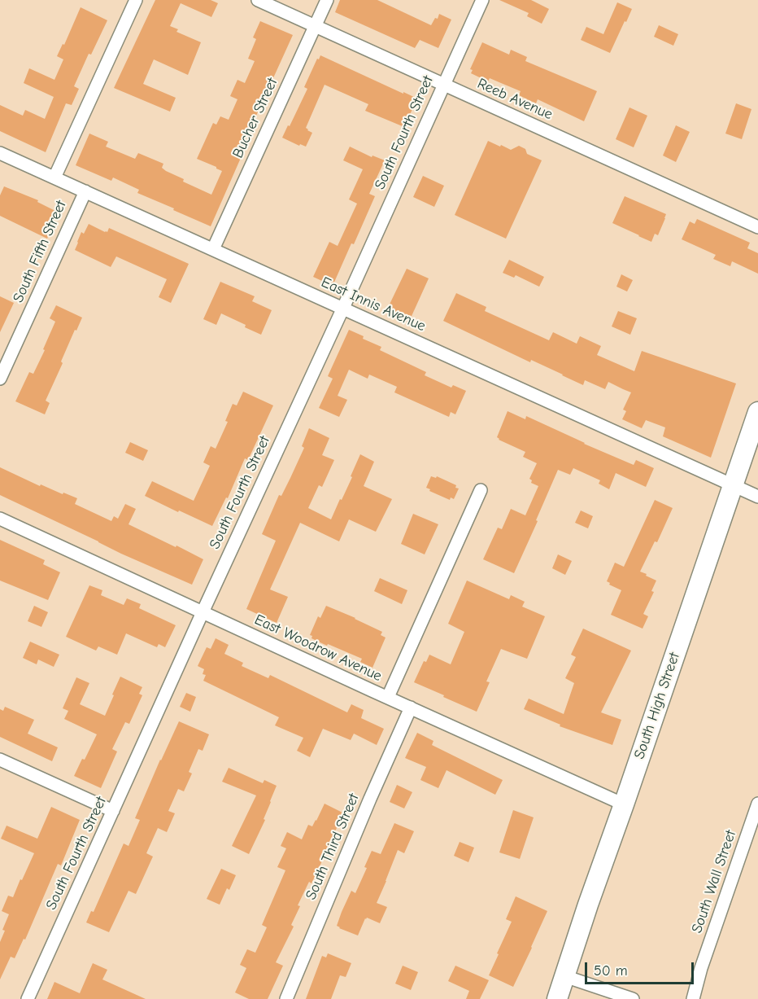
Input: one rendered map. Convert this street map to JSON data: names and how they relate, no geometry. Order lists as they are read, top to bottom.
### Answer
{
  "streets": {
    "main road": ["South High Street"],
    "street": [
      "Reeb Avenue",
      "Bucher Street",
      "South Fourth Street",
      "South Fifth Street",
      "East Innis Avenue",
      "East Woodrow Avenue",
      "South Third Street",
      "South Wall Street"
    ]
  },
  "crossings": [
    ["Reeb Avenue", "Bucher Street"],
    ["Reeb Avenue", "South Fourth Street"],
    ["Bucher Street", "East Innis Avenue"],
    ["South Fourth Street", "East Innis Avenue"],
    ["South Fourth Street", "East Woodrow Avenue"],
    ["South Fifth Street", "East Innis Avenue"],
    ["East Innis Avenue", "South High Street"],
    ["East Woodrow Avenue", "South High Street"],
    ["East Woodrow Avenue", "South Third Street"]
  ],
  "scale_bar": "50 m"
}
